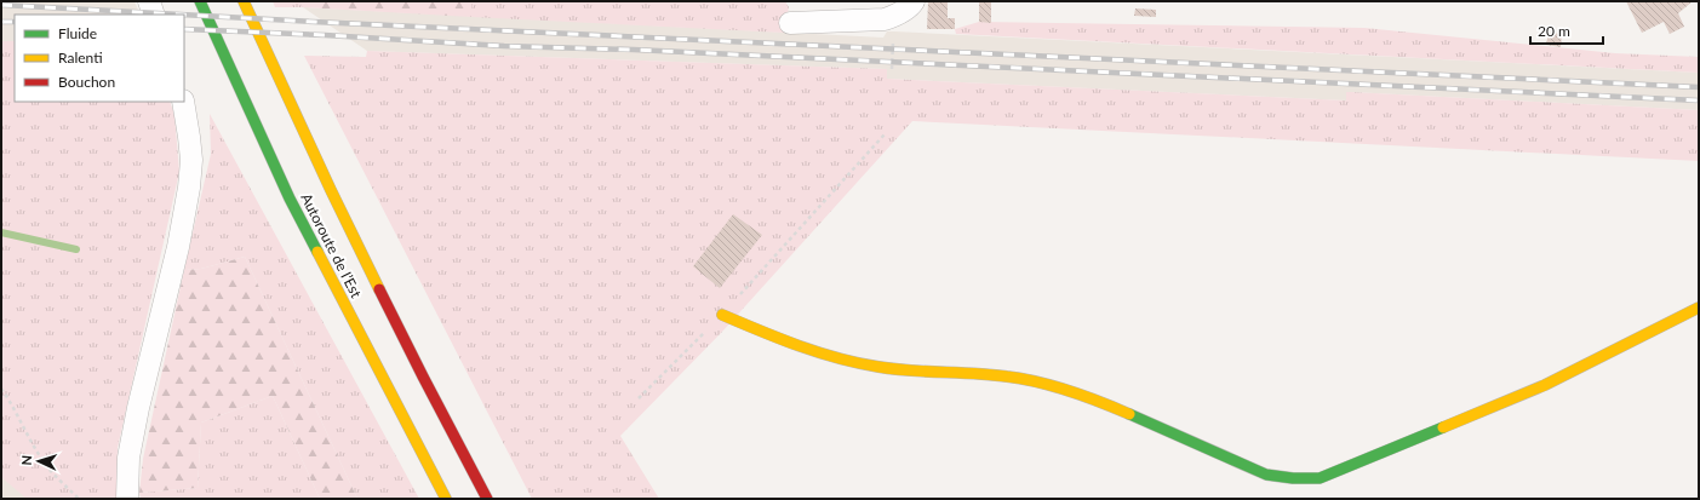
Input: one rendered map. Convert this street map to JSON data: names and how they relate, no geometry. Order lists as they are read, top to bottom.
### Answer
{
  "streets": {
    "main road": ["Autoroute de l’Est"]
  },
  "legend": ["Fluide", "Ralenti", "Bouchon"],
  "scale_bar": "20 m",
  "north": "left"
}
